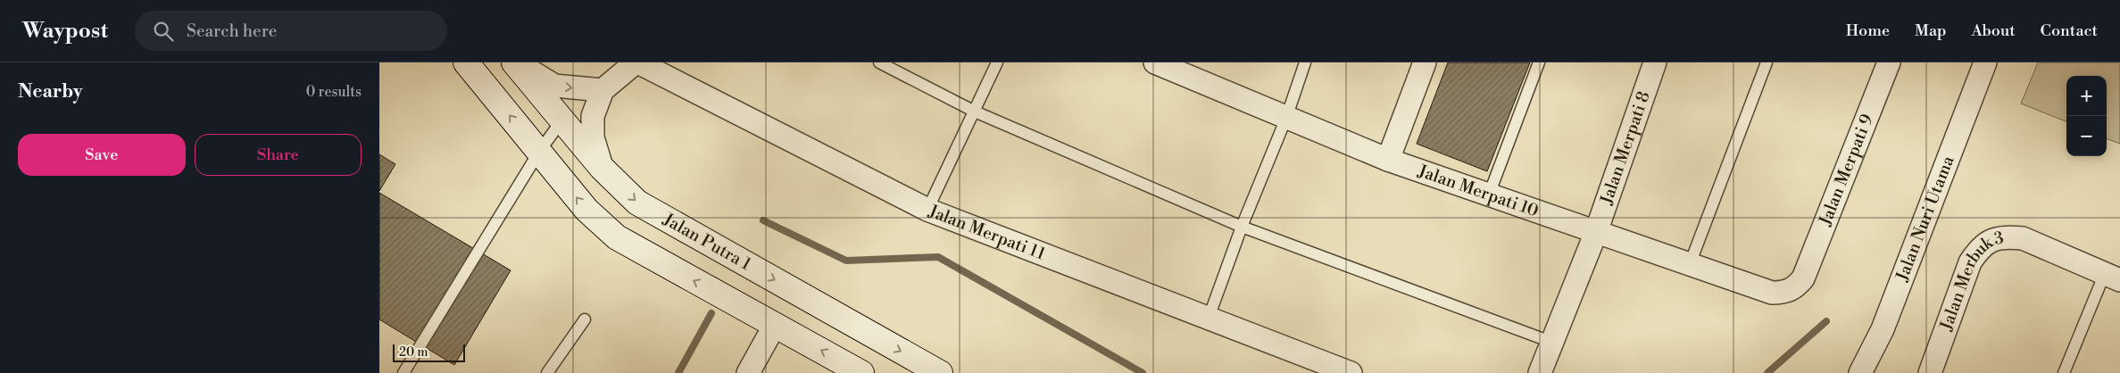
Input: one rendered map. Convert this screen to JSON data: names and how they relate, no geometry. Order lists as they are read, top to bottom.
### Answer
{
  "streets": {
    "main road": ["Jalan Putra 1"],
    "street": [
      "Jalan Merpati 8",
      "Jalan Merpati 9",
      "Jalan Merpati 10",
      "Jalan Nuri Utama",
      "Jalan Merpati 11",
      "Jalan Merbuk 3"
    ]
  },
  "crossings": [
    ["Jalan Merpati 8", "Jalan Merpati 10"],
    ["Jalan Merpati 9", "Jalan Merpati 10"]
  ],
  "scale_bar": "20 m",
  "page": {
    "header": "Waypost",
    "search": "Search here",
    "nav": [
      "Home",
      "Map",
      "About",
      "Contact"
    ],
    "heading": ["Nearby", "0 results"],
    "map_buttons": ["+", "−"],
    "buttons": ["Save", "Share"],
    "scale": "20 m"
  }
}
